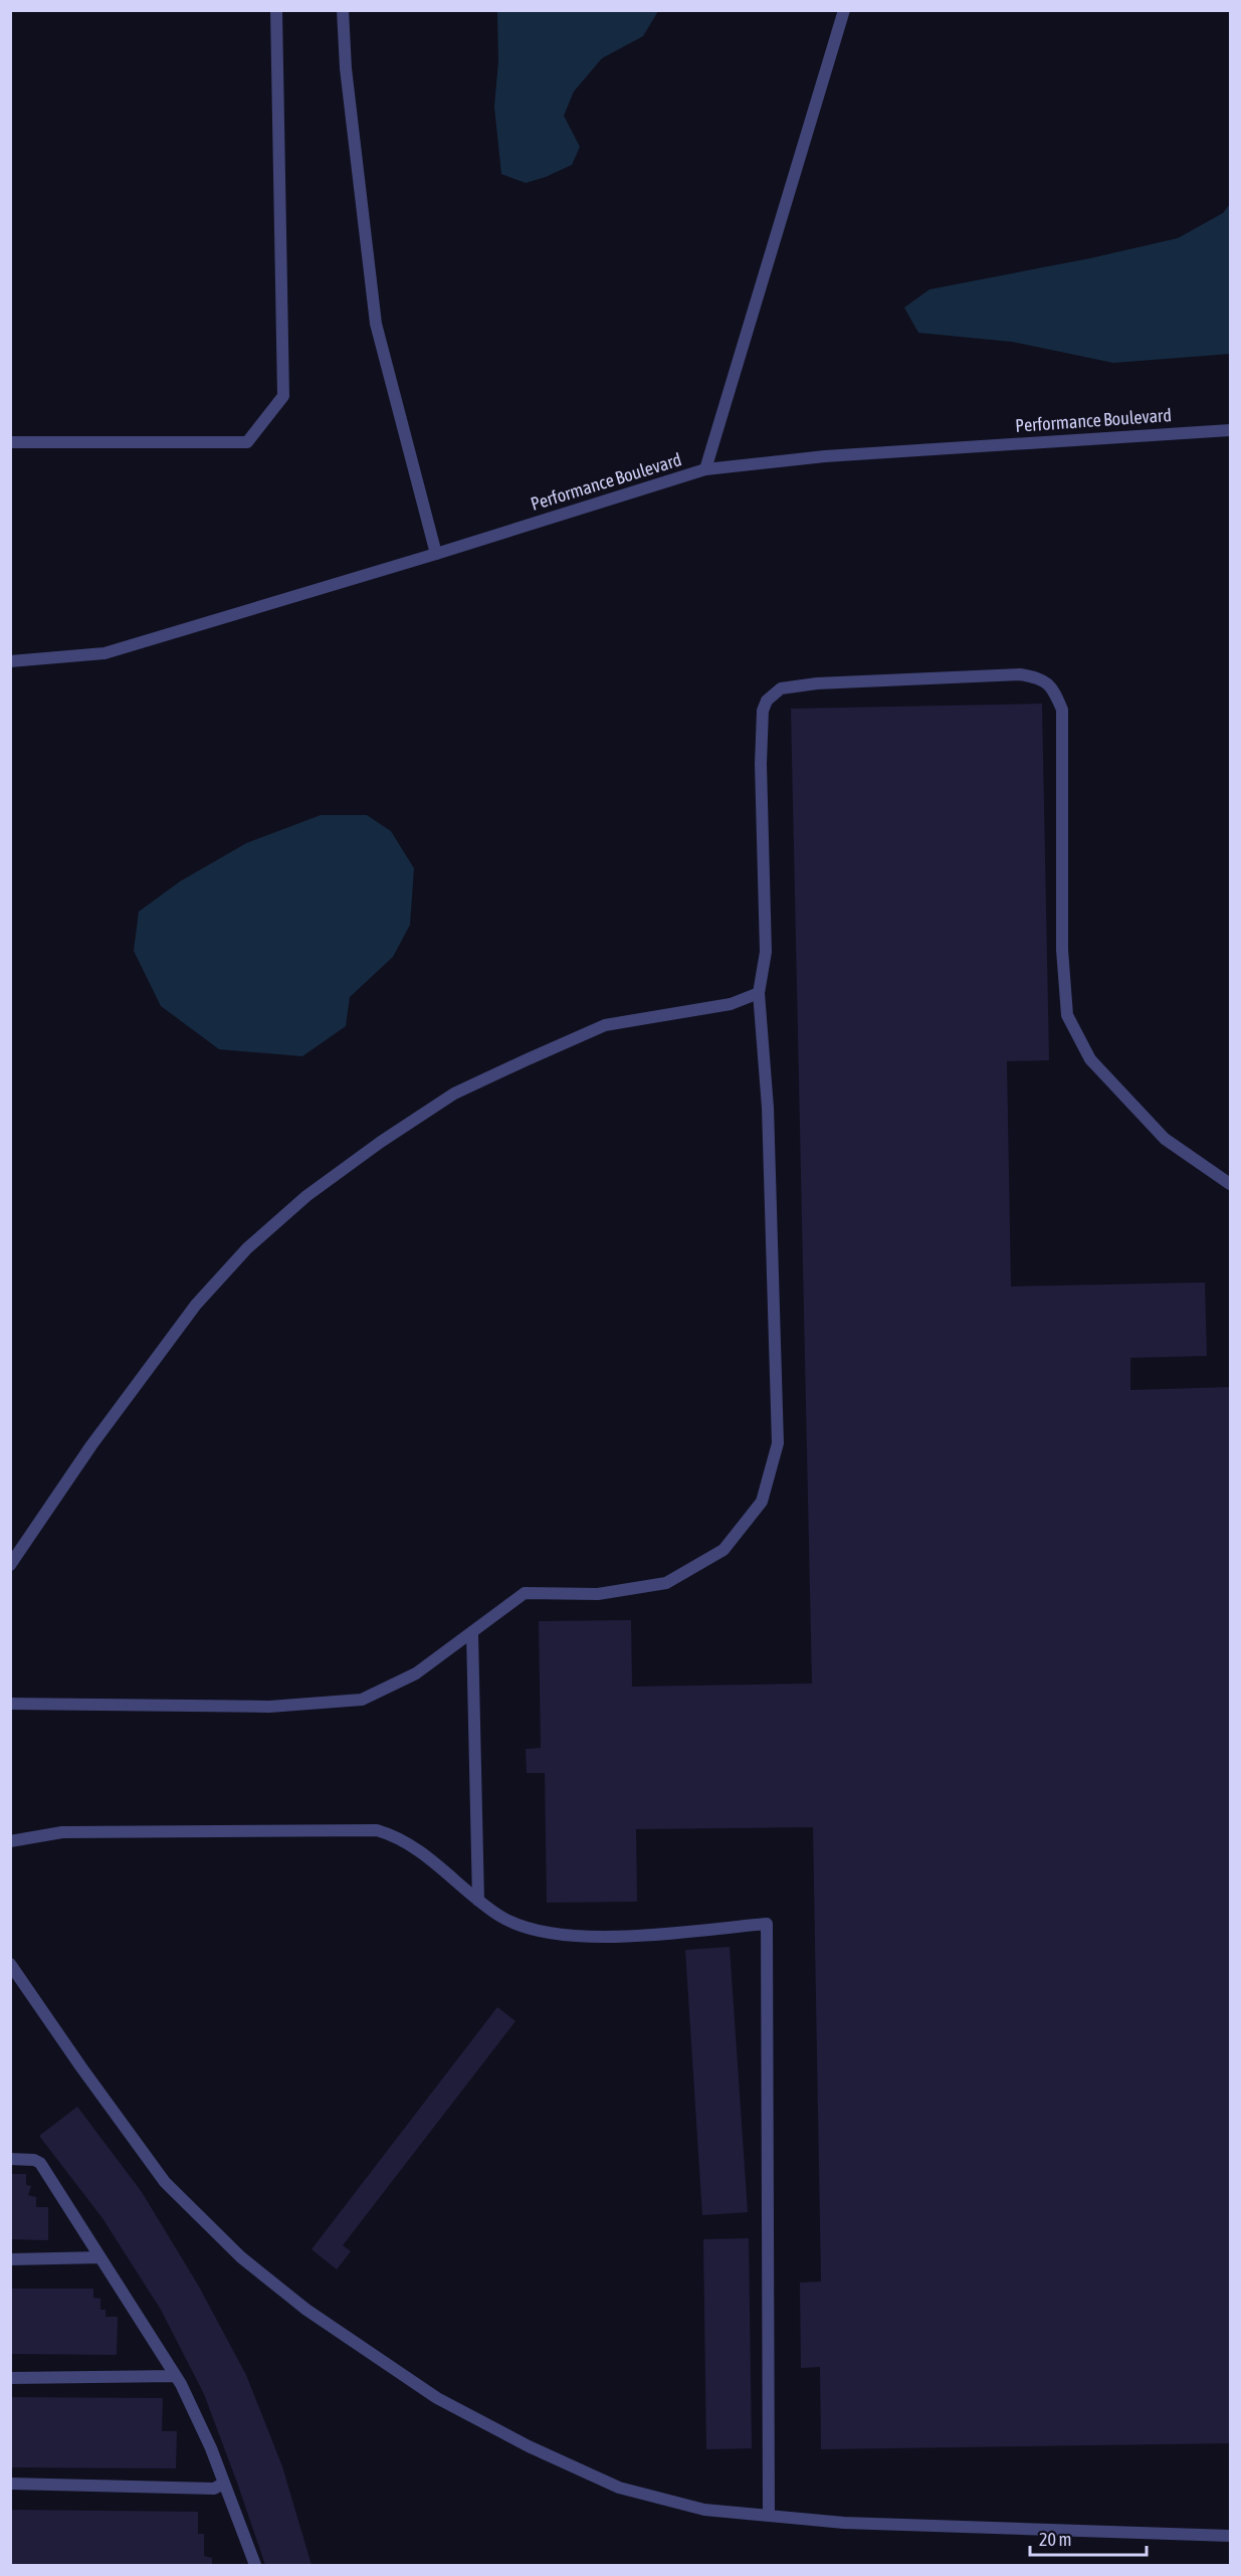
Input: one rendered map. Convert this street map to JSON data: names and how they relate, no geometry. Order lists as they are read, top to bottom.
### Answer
{
  "streets": {
    "street": ["Performance Boulevard"]
  },
  "scale_bar": "20 m"
}
